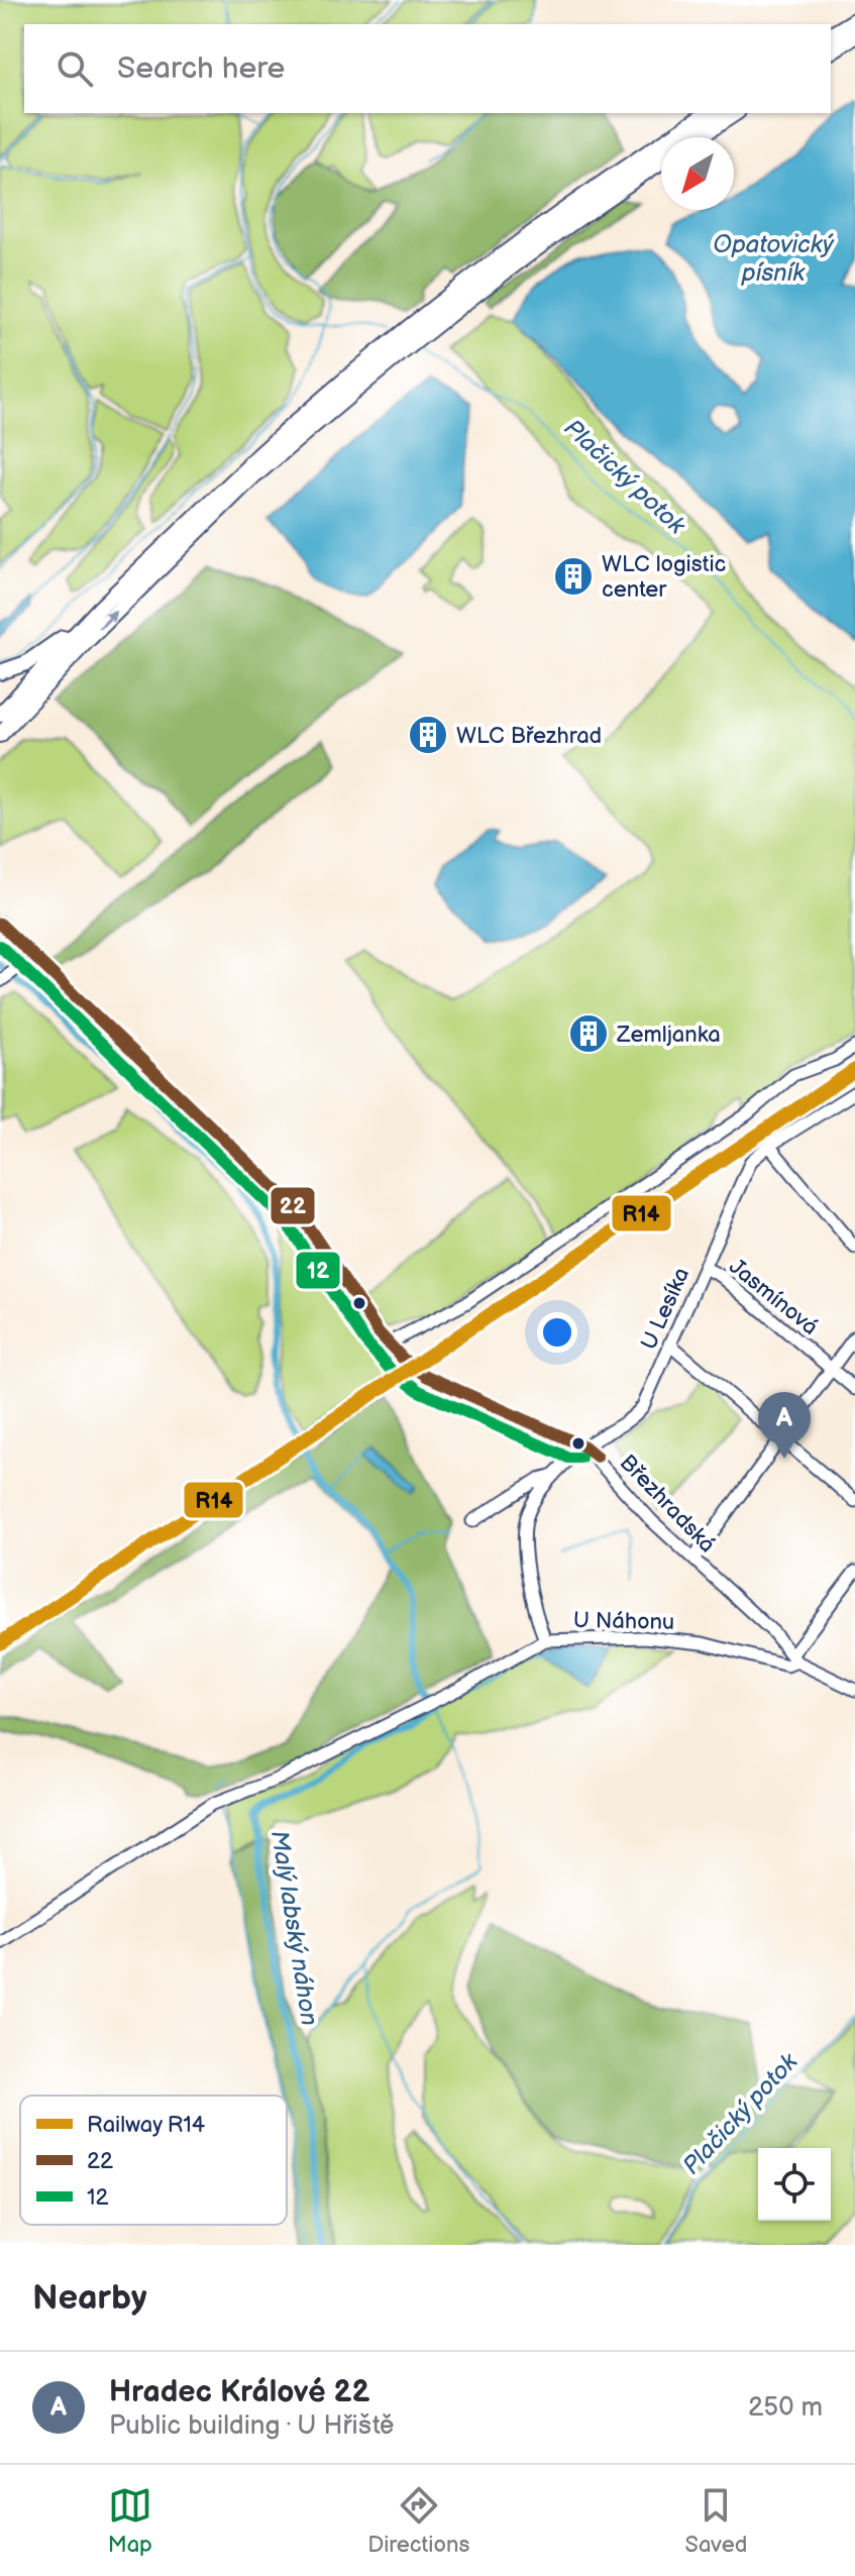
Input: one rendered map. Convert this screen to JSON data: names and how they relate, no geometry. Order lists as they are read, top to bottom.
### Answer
{
  "streets": {
    "street": [
      "Jasmínová",
      "U Lesíka",
      "Březhradská",
      "U Náhonu"
    ]
  },
  "crossings": [
    ["Jasmínová", "U Lesíka"],
    ["U Lesíka", "Březhradská"],
    ["Březhradská", "U Náhonu"]
  ],
  "water": ["Opatovický písník", "Plačický potok", "Malý labský náhon"],
  "places": {
    "building": ["WLC logistic center", "WLC Březhrad", "Zemljanka"]
  },
  "lines": ["transit line 22", "transit line 12", "rail line R14"],
  "legend": ["Railway R14", "22", "12"],
  "north": "bottom left",
  "page": {
    "search": "Search here",
    "pins": "A",
    "heading": "Nearby",
    "list": [
      {
        "mark": "A",
        "name": "Hradec Králové 22",
        "note": "Public building · U Hřiště",
        "value": "250 m"
      }
    ],
    "nav": ["Map", "Directions", "Saved"]
  }
}
